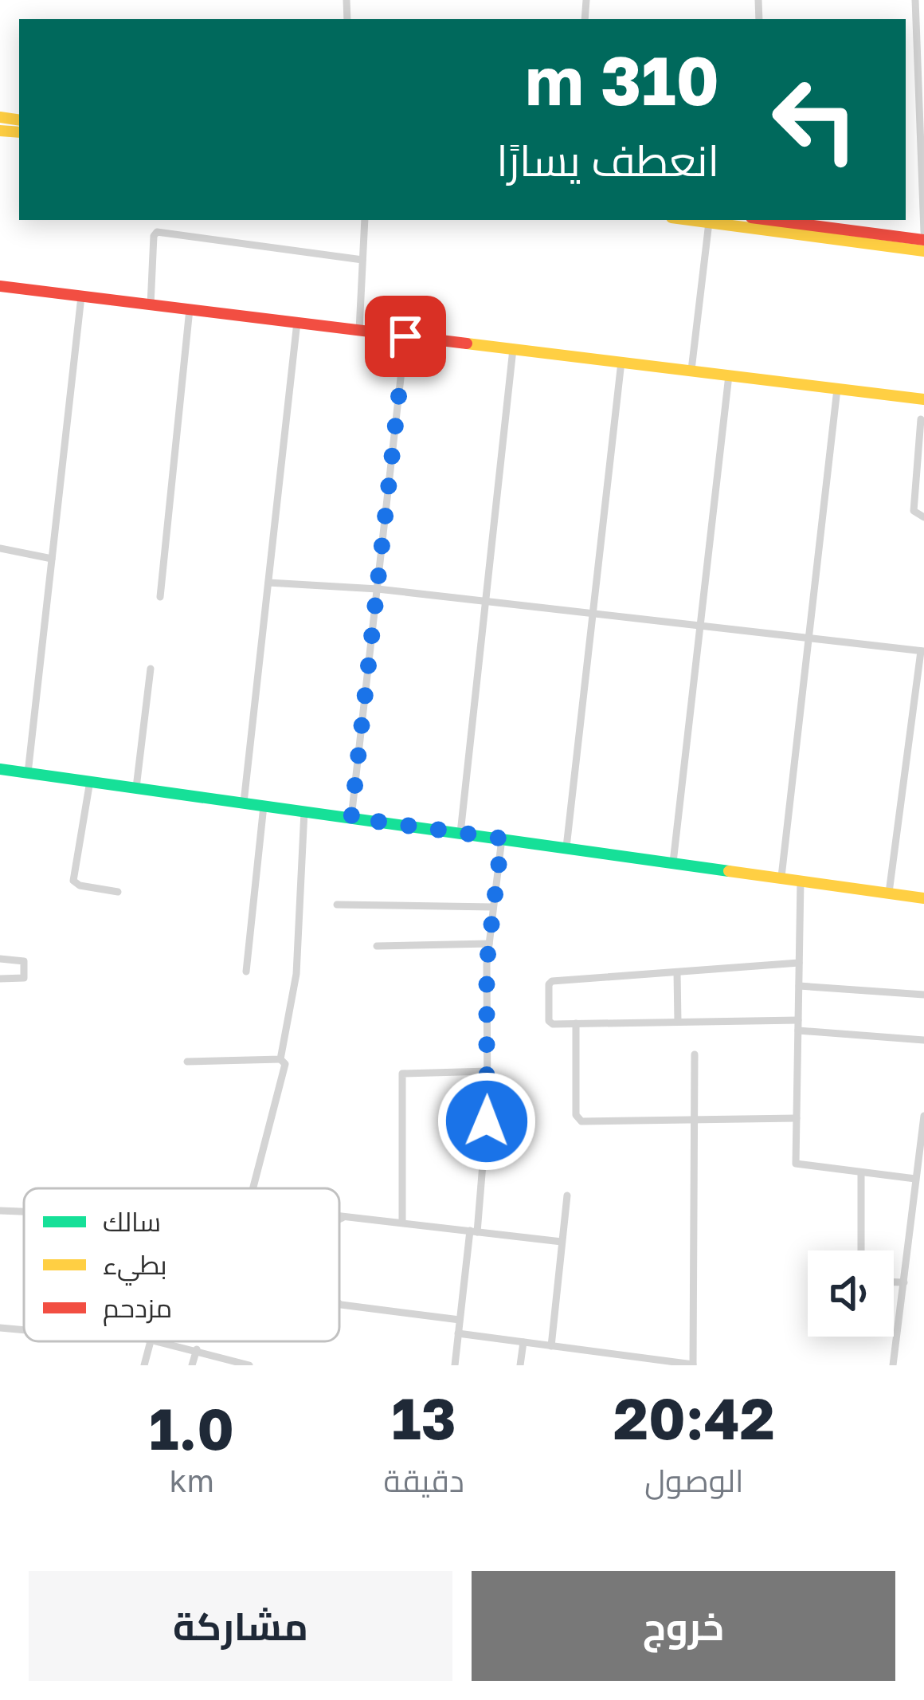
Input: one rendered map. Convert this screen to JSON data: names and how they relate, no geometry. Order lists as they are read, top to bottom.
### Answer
{
  "legend": ["سالك", "بطيء", "مزدحم"],
  "page": {
    "turn": ["310 m", "انعطف يسارًا"],
    "eta": [
      "20:42",
      "الوصول",
      "13",
      "دقيقة",
      "1.0",
      "km"
    ],
    "buttons": ["خروج", "مشاركة"]
  }
}
